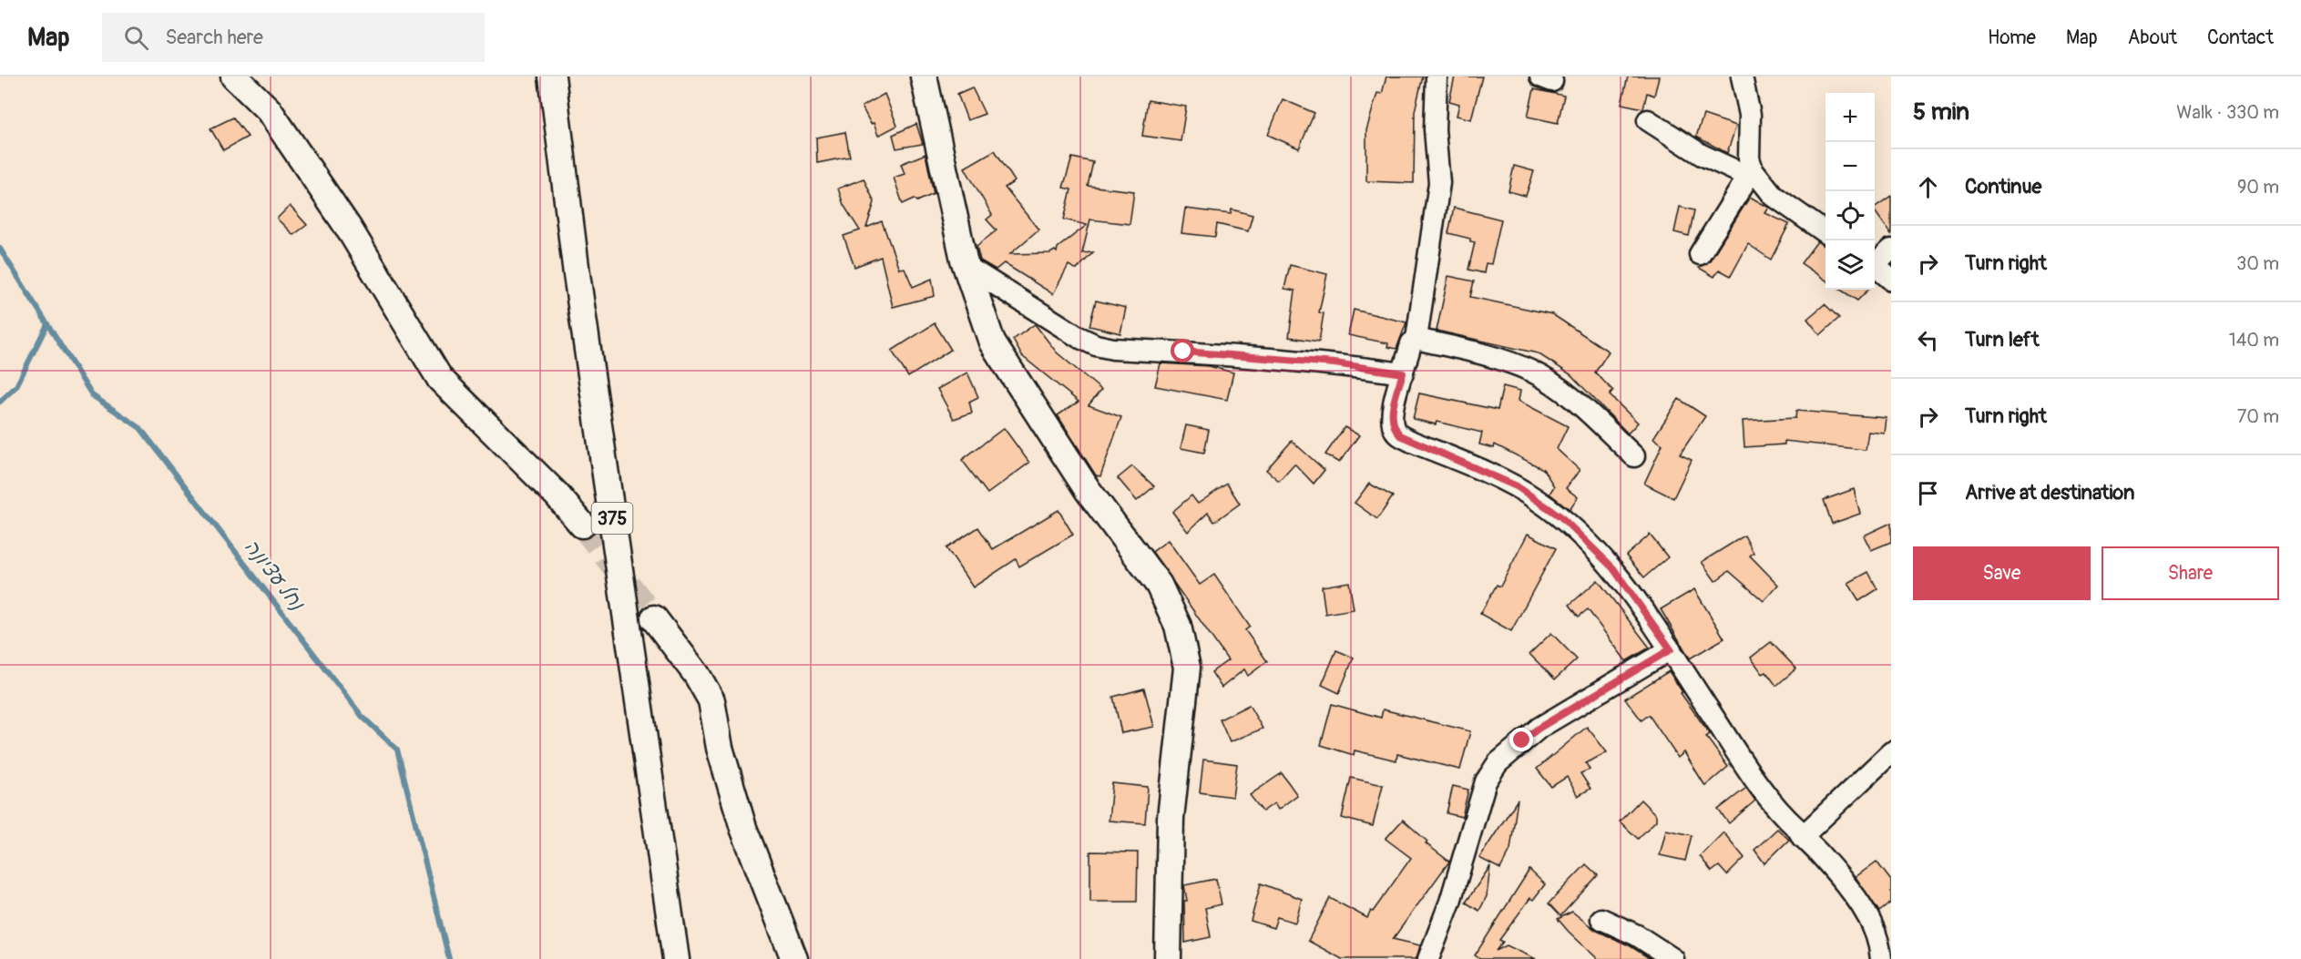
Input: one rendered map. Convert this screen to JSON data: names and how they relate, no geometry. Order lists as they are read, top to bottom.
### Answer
{
  "streets": {
    "main road": ["375"]
  },
  "water": ["נחל עציונה"],
  "page": {
    "header": "Map",
    "search": "Search here",
    "nav": [
      "Home",
      "Map",
      "About",
      "Contact"
    ],
    "heading": ["5 min", "Walk · 330 m"],
    "map_buttons": ["+", "−"],
    "list": [
      ["Continue", "90 m"],
      ["Turn right", "30 m"],
      ["Turn left", "140 m"],
      ["Turn right", "70 m"],
      "Arrive at destination"
    ],
    "buttons": ["Save", "Share"]
  }
}
